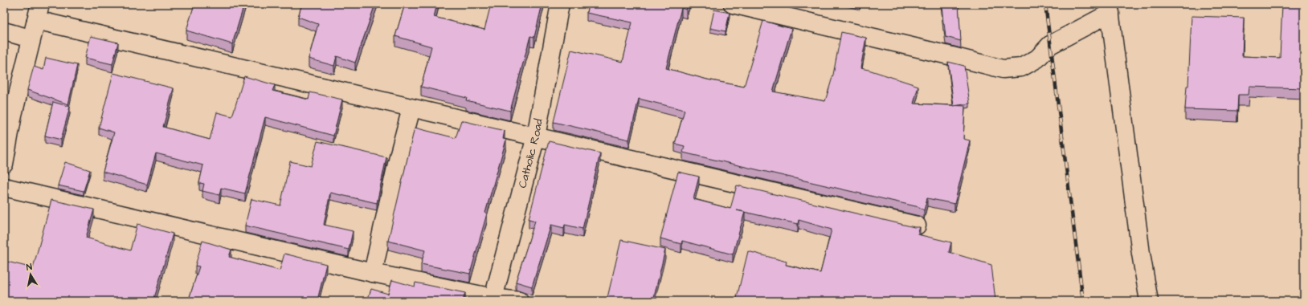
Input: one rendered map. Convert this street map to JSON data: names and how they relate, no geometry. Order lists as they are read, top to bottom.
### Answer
{
  "streets": {
    "street": ["Catholic Road"]
  },
  "north": "top"
}
